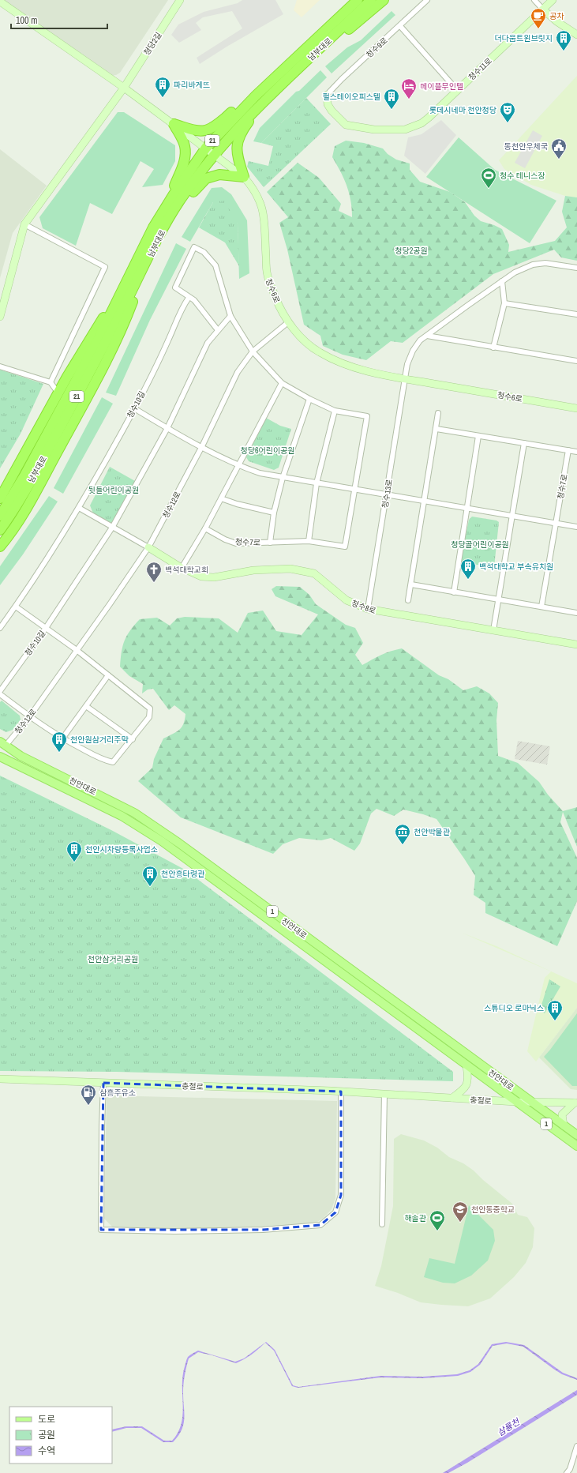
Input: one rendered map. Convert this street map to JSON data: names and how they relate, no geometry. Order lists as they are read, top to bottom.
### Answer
{
  "streets": {
    "highway": ["남부대로", "21"],
    "main road": ["천안대로", "1"],
    "street": [
      "청당2길",
      "청수9로",
      "청수11로",
      "청수6로",
      "청수10길",
      "청수7로",
      "청수13로",
      "청수12로",
      "청수8로",
      "충절로"
    ]
  },
  "crossings": [
    ["청수9로", "청수11로"],
    ["남부대로", "청수6로"],
    ["청수6로", "청수13로"],
    ["청수6로", "청수12로"],
    ["청수13로", "청수8로"],
    ["청수12로", "청수8로"],
    ["청수12로", "천안대로"],
    ["천안대로", "충절로"]
  ],
  "water": ["삼룡천"],
  "parks": [
    "청당2공원",
    "청당6어린이공원",
    "뒷들어린이공원",
    "청당골어린이공원",
    "천안삼거리공원"
  ],
  "places": {
    "cafe": ["공차"],
    "building": [
      "더다움트윈브릿지",
      "파리바게뜨",
      "펄스테이오피스텔",
      "백석대학교 부속유치원",
      "천안원삼거리주막",
      "천안시차량등록사업소",
      "천안흥타령관",
      "스튜디오 로마닉스"
    ],
    "hotel": ["메이플무인텔"],
    "theatre": ["롯데시네마 천안청당"],
    "public building": ["동천안우체국"],
    "sports": ["청수 테니스장", "해솔관"],
    "church": ["백석대학교회"],
    "museum": ["천안박물관"],
    "fuel station": ["삼흥주유소"],
    "school or university": ["천안동중학교"]
  },
  "legend": ["도로", "공원", "수역"],
  "scale_bar": "100 m"
}
